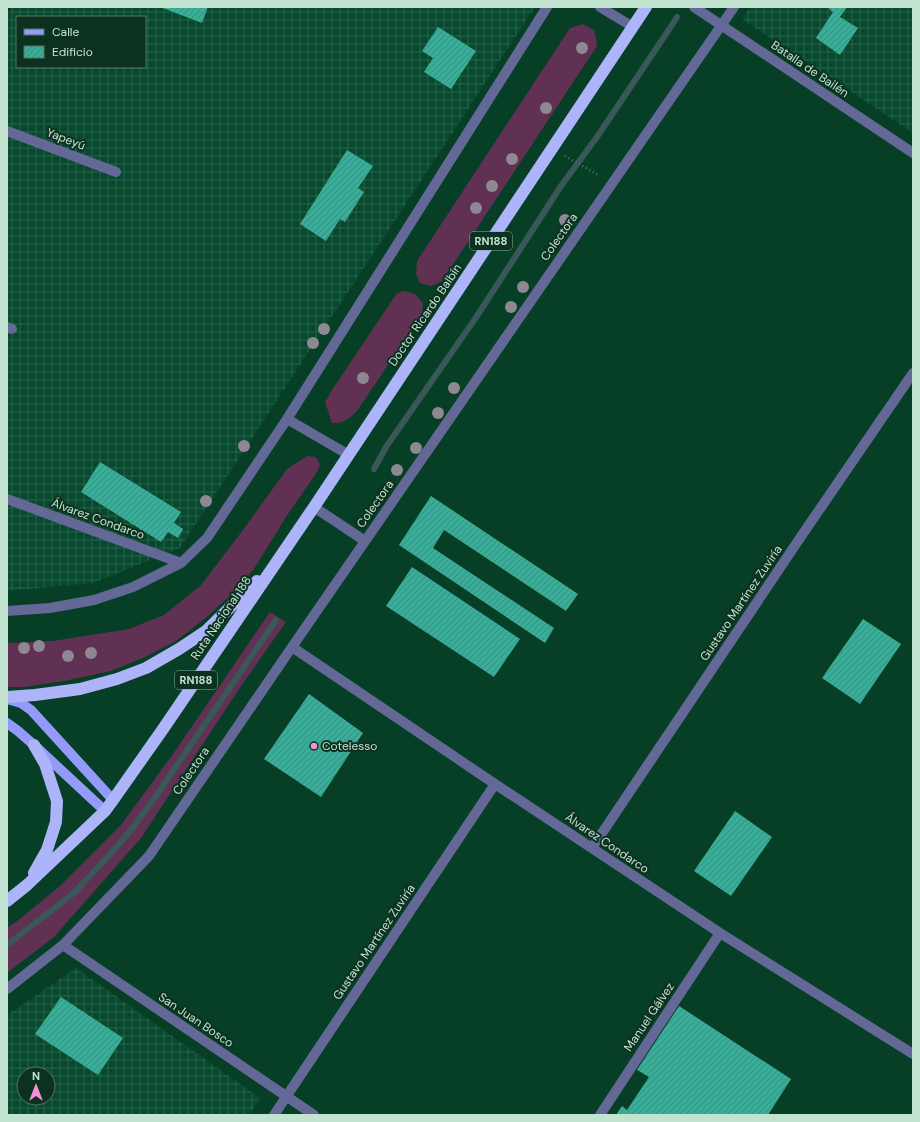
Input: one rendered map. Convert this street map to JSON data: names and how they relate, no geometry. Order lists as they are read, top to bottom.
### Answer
{
  "streets": {
    "highway": ["RN188", "Doctor Ricardo Balbín", "Ruta Nacional 188"],
    "street": [
      "Batalla de Bailén",
      "Yapeyú",
      "Colectora",
      "Álvarez Condarco",
      "Gustavo Martínez Zuviría",
      "Manuel Gálvez",
      "San Juan Bosco"
    ]
  },
  "crossings": [
    ["Batalla de Bailén", "Colectora"],
    ["Colectora", "Álvarez Condarco"],
    ["Colectora", "San Juan Bosco"],
    ["RN188", "Ruta Nacional 188"],
    ["Doctor Ricardo Balbín", "Ruta Nacional 188"],
    ["Álvarez Condarco", "Gustavo Martínez Zuviría"],
    ["Álvarez Condarco", "Manuel Gálvez"],
    ["Gustavo Martínez Zuviría", "San Juan Bosco"]
  ],
  "places": ["Cotelesso"],
  "legend": ["Calle", "Edificio"],
  "north": "top"
}
